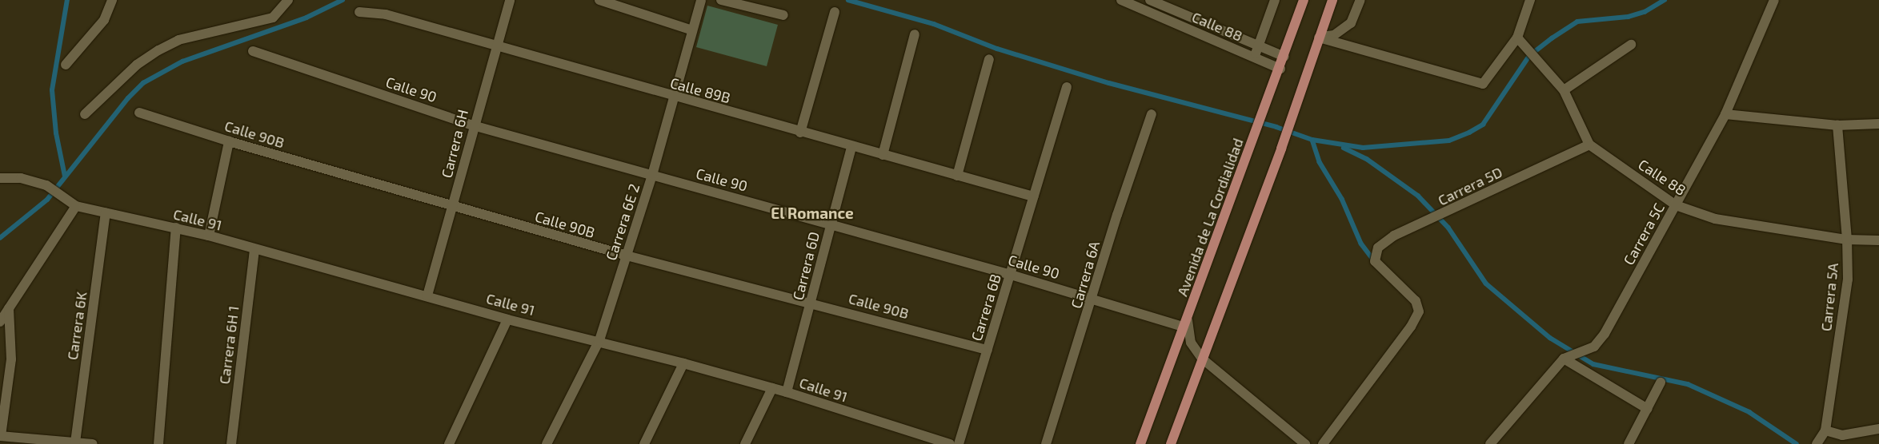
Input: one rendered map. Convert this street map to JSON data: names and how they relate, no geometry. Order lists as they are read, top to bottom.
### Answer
{
  "streets": {
    "main road": ["Avenida de La Cordialidad"],
    "street": [
      "Calle 88",
      "Calle 90",
      "Calle 89B",
      "Calle 90B",
      "Carrera 6H",
      "Carrera 5D",
      "Calle 91",
      "Carrera 6E 2",
      "Carrera 5C",
      "Carrera 6D",
      "Carrera 6A",
      "Carrera 5A",
      "Carrera 6B",
      "Carrera 6K",
      "Carrera 6H 1"
    ]
  },
  "crossings": [
    ["Calle 88", "Carrera 5D"],
    ["Calle 88", "Avenida de La Cordialidad"],
    ["Calle 88", "Carrera 5C"],
    ["Calle 88", "Carrera 5A"],
    ["Calle 90", "Carrera 6H"],
    ["Calle 90", "Avenida de La Cordialidad"],
    ["Calle 90", "Carrera 6E 2"],
    ["Calle 90", "Carrera 6D"],
    ["Calle 90", "Carrera 6A"],
    ["Calle 90", "Carrera 6B"],
    ["Calle 89B", "Carrera 6H"],
    ["Calle 89B", "Carrera 6E 2"],
    ["Calle 89B", "Carrera 6D"],
    ["Calle 89B", "Carrera 6B"],
    ["Calle 90B", "Carrera 6H"],
    ["Calle 90B", "Carrera 6E 2"],
    ["Calle 90B", "Carrera 6D"],
    ["Calle 90B", "Carrera 6B"],
    ["Carrera 6H", "Calle 91"],
    ["Calle 91", "Carrera 6E 2"],
    ["Calle 91", "Carrera 6D"],
    ["Calle 91", "Carrera 6K"],
    ["Calle 91", "Carrera 6H 1"]
  ],
  "districts": ["El Romance"]
}
